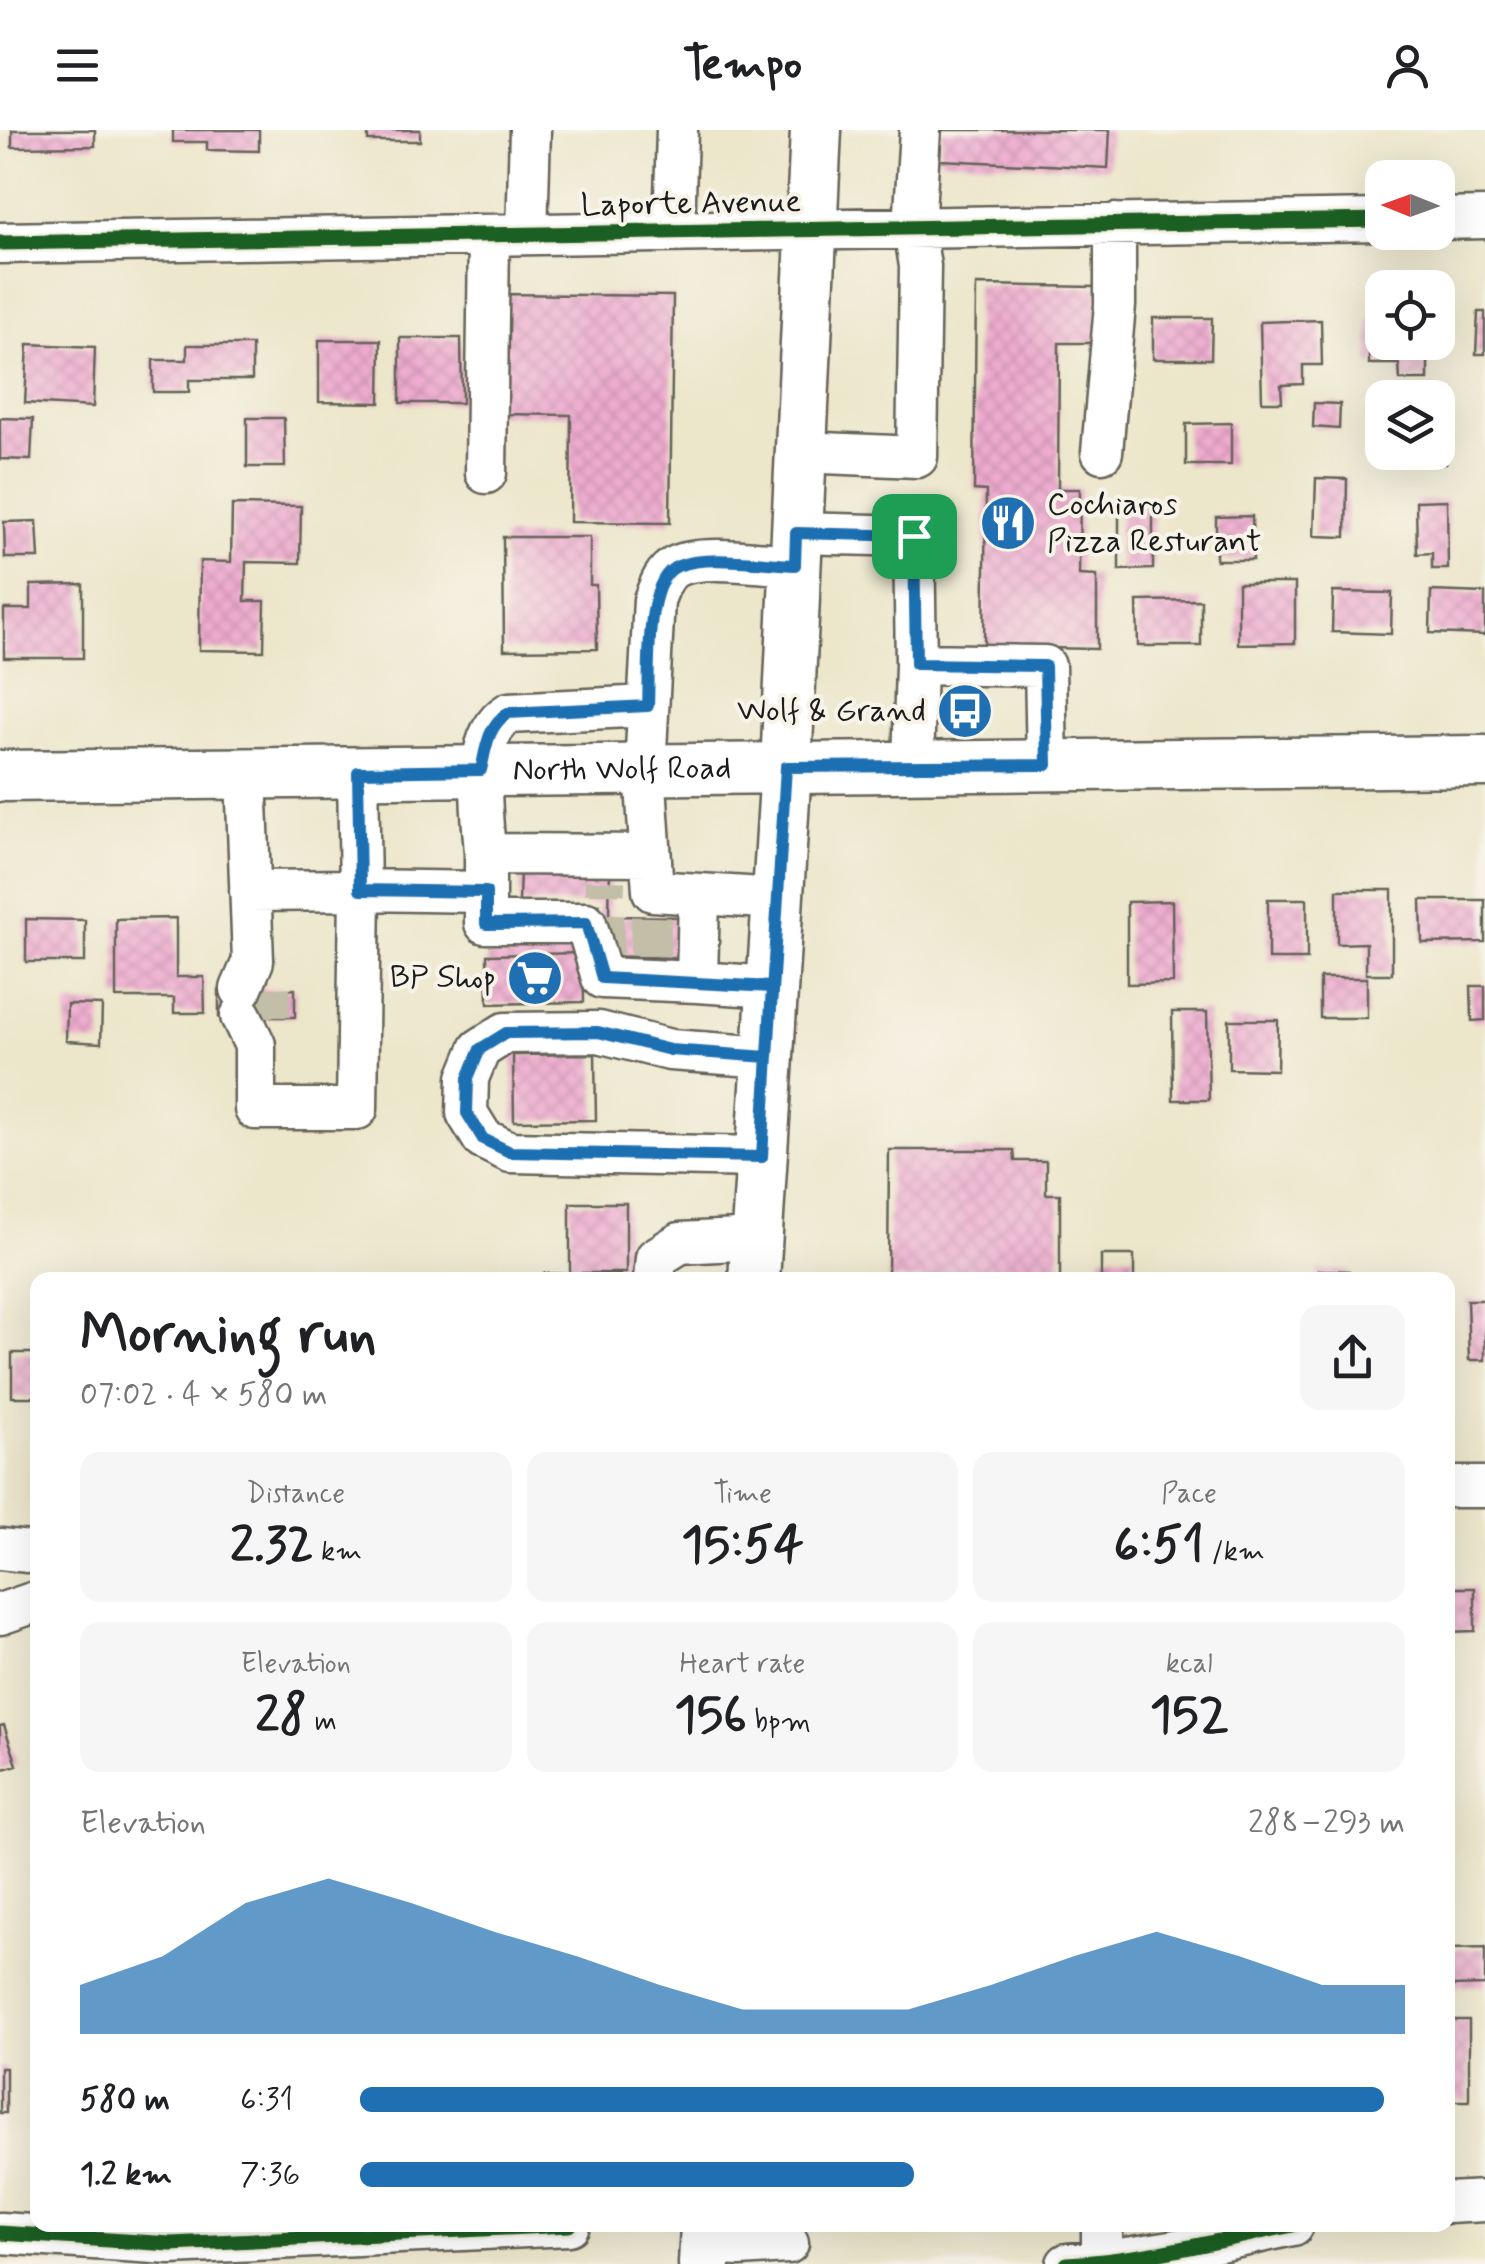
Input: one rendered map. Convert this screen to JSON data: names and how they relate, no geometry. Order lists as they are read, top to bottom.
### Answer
{
  "streets": {
    "main road": ["North Wolf Road"],
    "street": ["Laporte Avenue"]
  },
  "places": {
    "restaurant": ["Cochiaros Pizza Resturant"],
    "bus stop": ["Wolf & Grand"],
    "supermarket": ["BP Shop"]
  },
  "north": "left",
  "page": {
    "header": "Tempo",
    "heading": ["Morning run", "07:02 · 4 × 580 m"],
    "stats": [
      ["Distance", "2.32 km"],
      ["Time", "15:54"],
      ["Pace", "6:51 /km"],
      ["Elevation", "28 m"],
      ["Heart rate", "156 bpm"],
      ["kcal", "152"]
    ],
    "chart": ["Elevation", "288–293 m"],
    "list": [
      {
        "name": "580 m",
        "note": "6:31"
      },
      {
        "name": "1.2 km",
        "note": "7:36"
      }
    ]
  }
}
